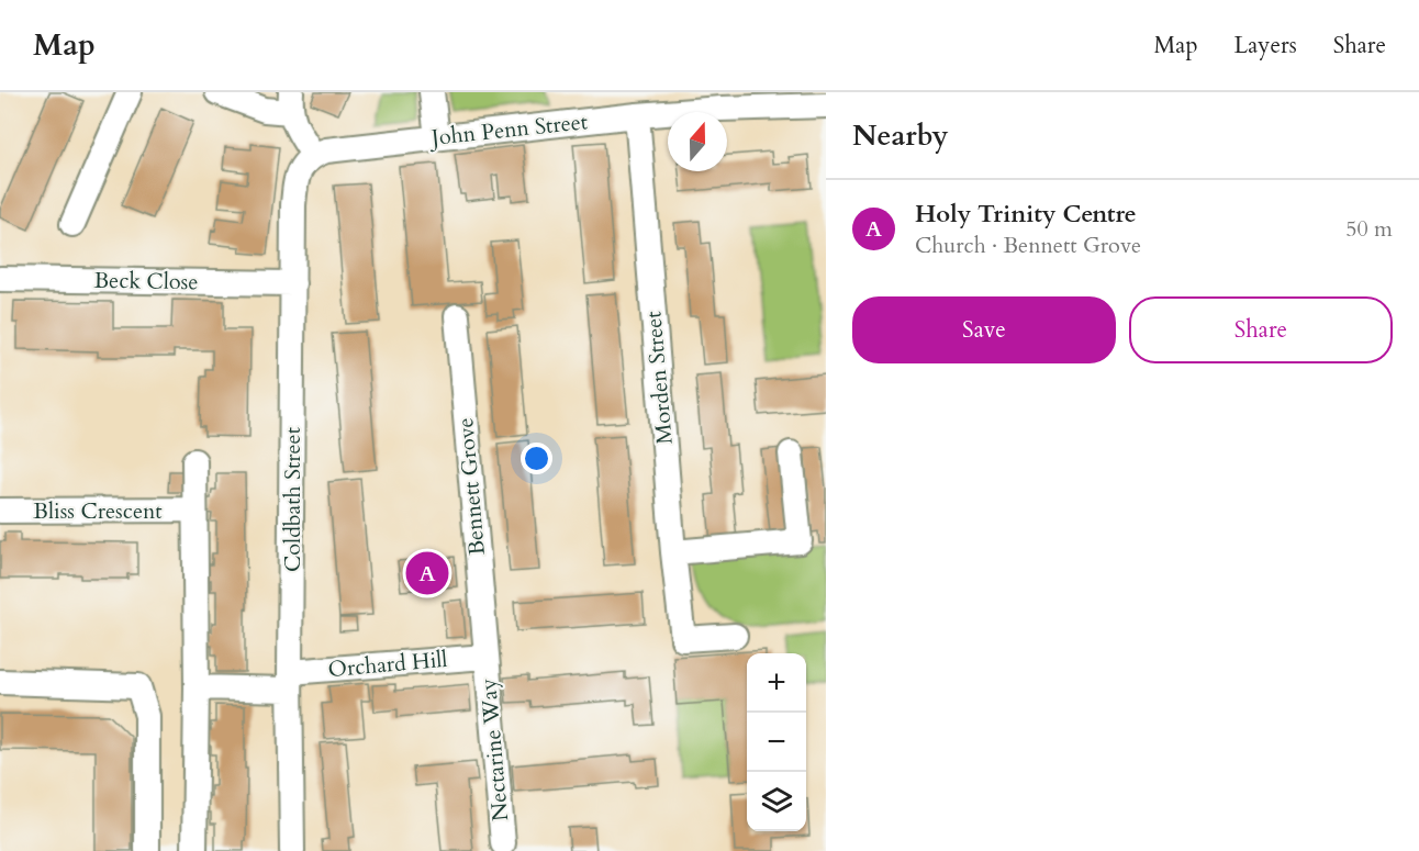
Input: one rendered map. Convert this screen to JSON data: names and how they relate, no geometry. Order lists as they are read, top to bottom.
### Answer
{
  "streets": {
    "street": [
      "John Penn Street",
      "Beck Close",
      "Morden Street",
      "Bennett Grove",
      "Coldbath Street",
      "Bliss Crescent",
      "Orchard Hill",
      "Nectarine Way"
    ]
  },
  "crossings": [
    ["John Penn Street", "Morden Street"],
    ["John Penn Street", "Coldbath Street"],
    ["Beck Close", "Coldbath Street"],
    ["Bennett Grove", "Orchard Hill"],
    ["Bennett Grove", "Nectarine Way"],
    ["Coldbath Street", "Orchard Hill"],
    ["Orchard Hill", "Nectarine Way"]
  ],
  "north": "top",
  "page": {
    "header": "Map",
    "nav": ["Map", "Layers", "Share"],
    "heading": "Nearby",
    "list": [
      {
        "mark": "A",
        "name": "Holy Trinity Centre",
        "note": "Church · Bennett Grove",
        "value": "50 m"
      }
    ],
    "buttons": ["Save", "Share"],
    "pins": "A",
    "map_buttons": ["+", "−"]
  }
}
